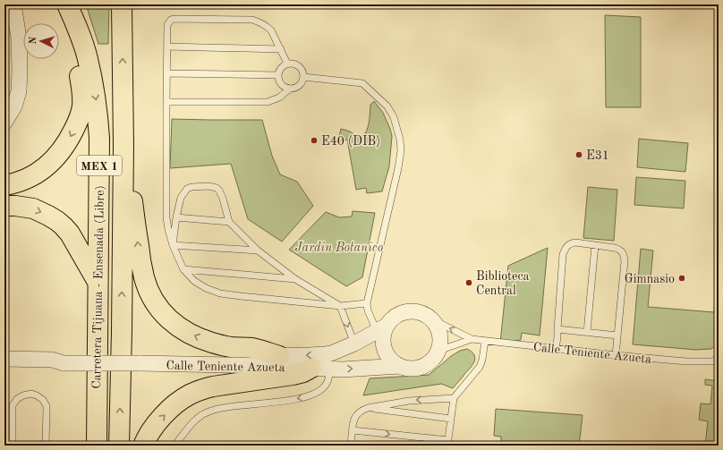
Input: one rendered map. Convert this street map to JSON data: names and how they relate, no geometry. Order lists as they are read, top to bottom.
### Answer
{
  "streets": {
    "highway": ["MEX 1", "Carretera Tijuana - Ensenada (Libre)"],
    "street": ["Calle Teniente Azueta"]
  },
  "parks": ["Jardin Botanico"],
  "places": [
    "E40 (DIB)",
    "E31",
    "Gimnasio",
    "Biblioteca Central"
  ],
  "north": "left"
}
